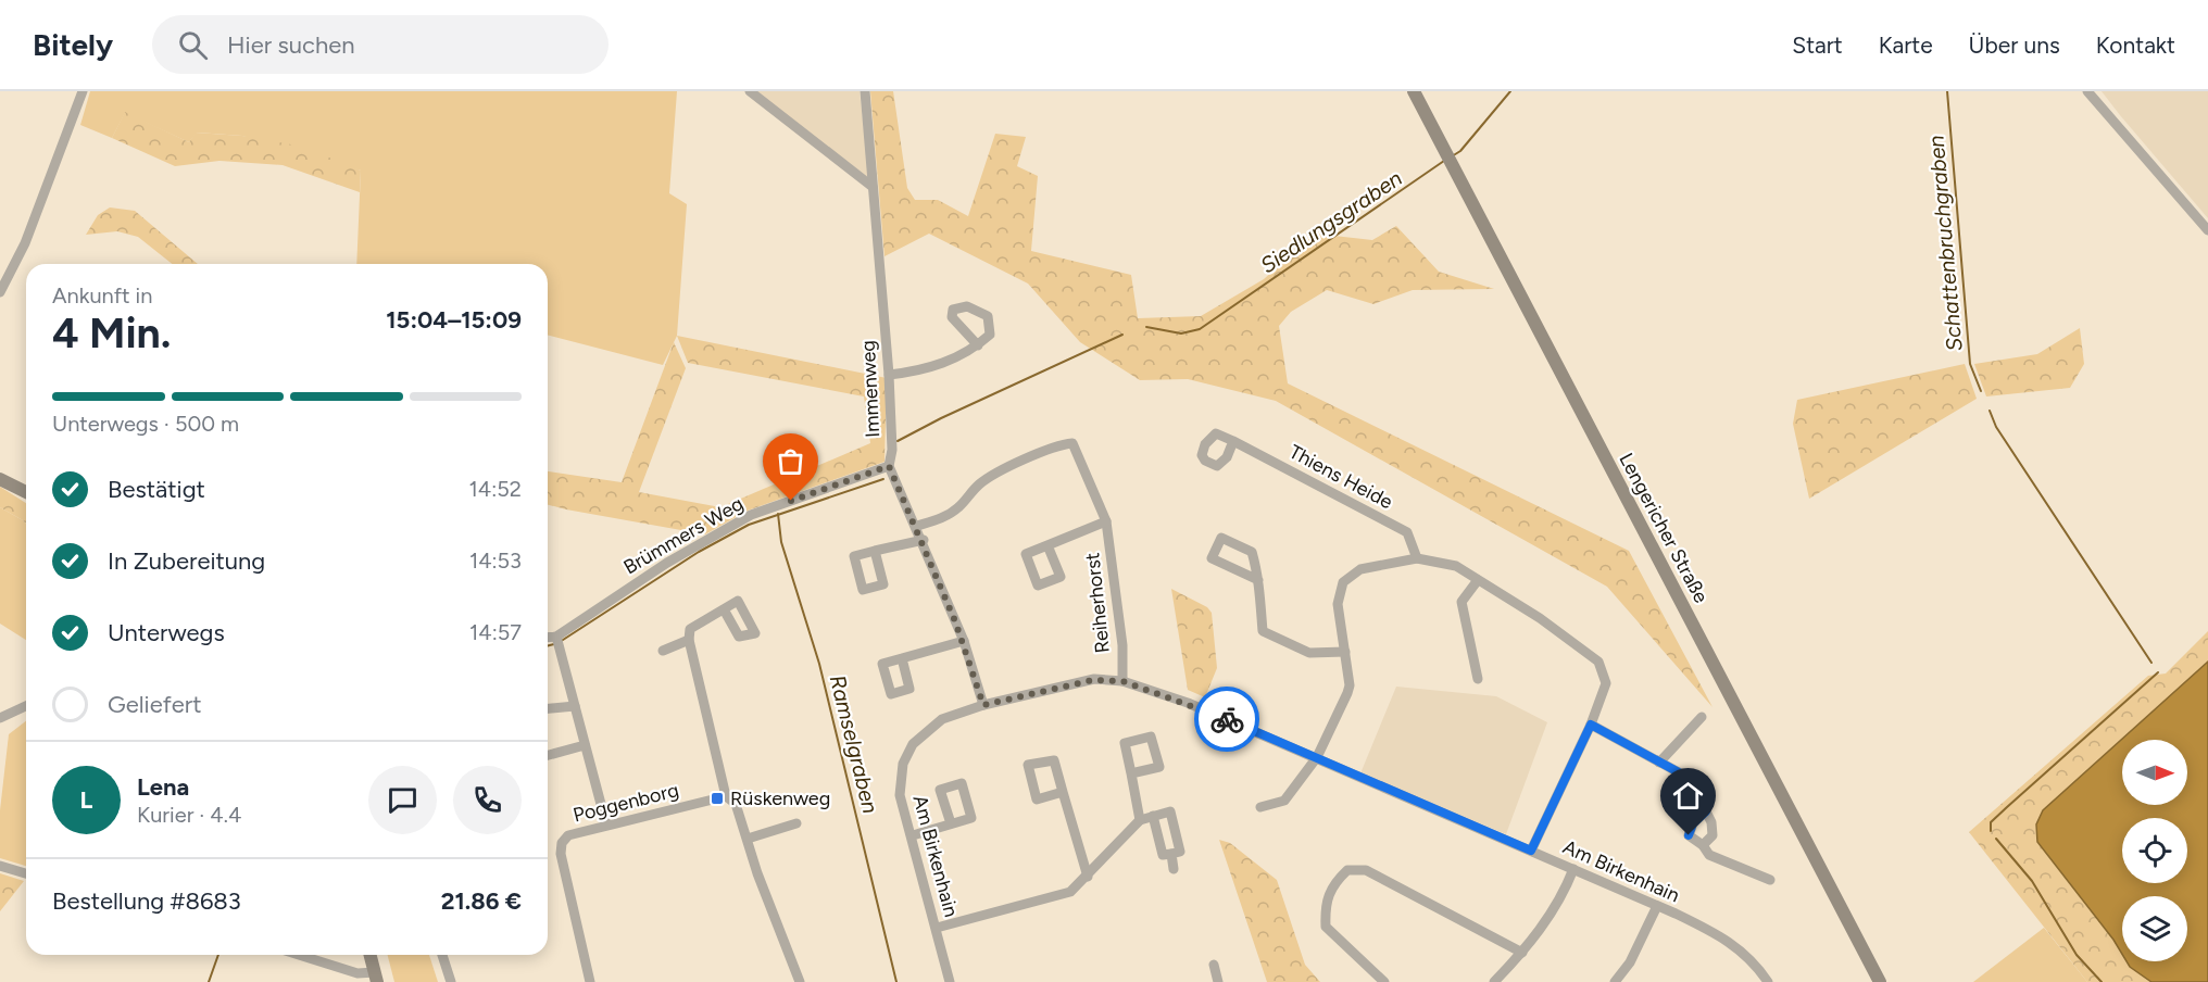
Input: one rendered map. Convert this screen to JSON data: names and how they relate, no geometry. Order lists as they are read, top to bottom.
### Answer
{
  "streets": {
    "main road": ["Lengericher Straße"],
    "street": [
      "Immenweg",
      "Thiens Heide",
      "Brümmers Weg",
      "Reiherhorst",
      "Poggenborg",
      "Am Birkenhain"
    ]
  },
  "crossings": [
    ["Immenweg", "Brümmers Weg"],
    ["Immenweg", "Reiherhorst"],
    ["Immenweg", "Am Birkenhain"],
    ["Reiherhorst", "Am Birkenhain"]
  ],
  "water": ["Siedlungsgraben", "Schattenbruchgraben", "Ramselgraben"],
  "places": {
    "transit": ["Rüskenweg"]
  },
  "north": "right",
  "page": {
    "header": "Bitely",
    "search": "Hier suchen",
    "nav": [
      "Start",
      "Karte",
      "Über uns",
      "Kontakt"
    ],
    "heading": ["4 Min.", "Ankunft in", "15:04–15:09"],
    "panel": [
      "Lena",
      "Kurier · 4.4",
      "Bestellung #8683",
      "21.86 €"
    ],
    "bar": "Unterwegs · 500 m",
    "list": [
      ["Bestätigt", "14:52"],
      ["In Zubereitung", "14:53"],
      ["Unterwegs", "14:57"],
      "Geliefert"
    ],
    "round": "L"
  }
}
